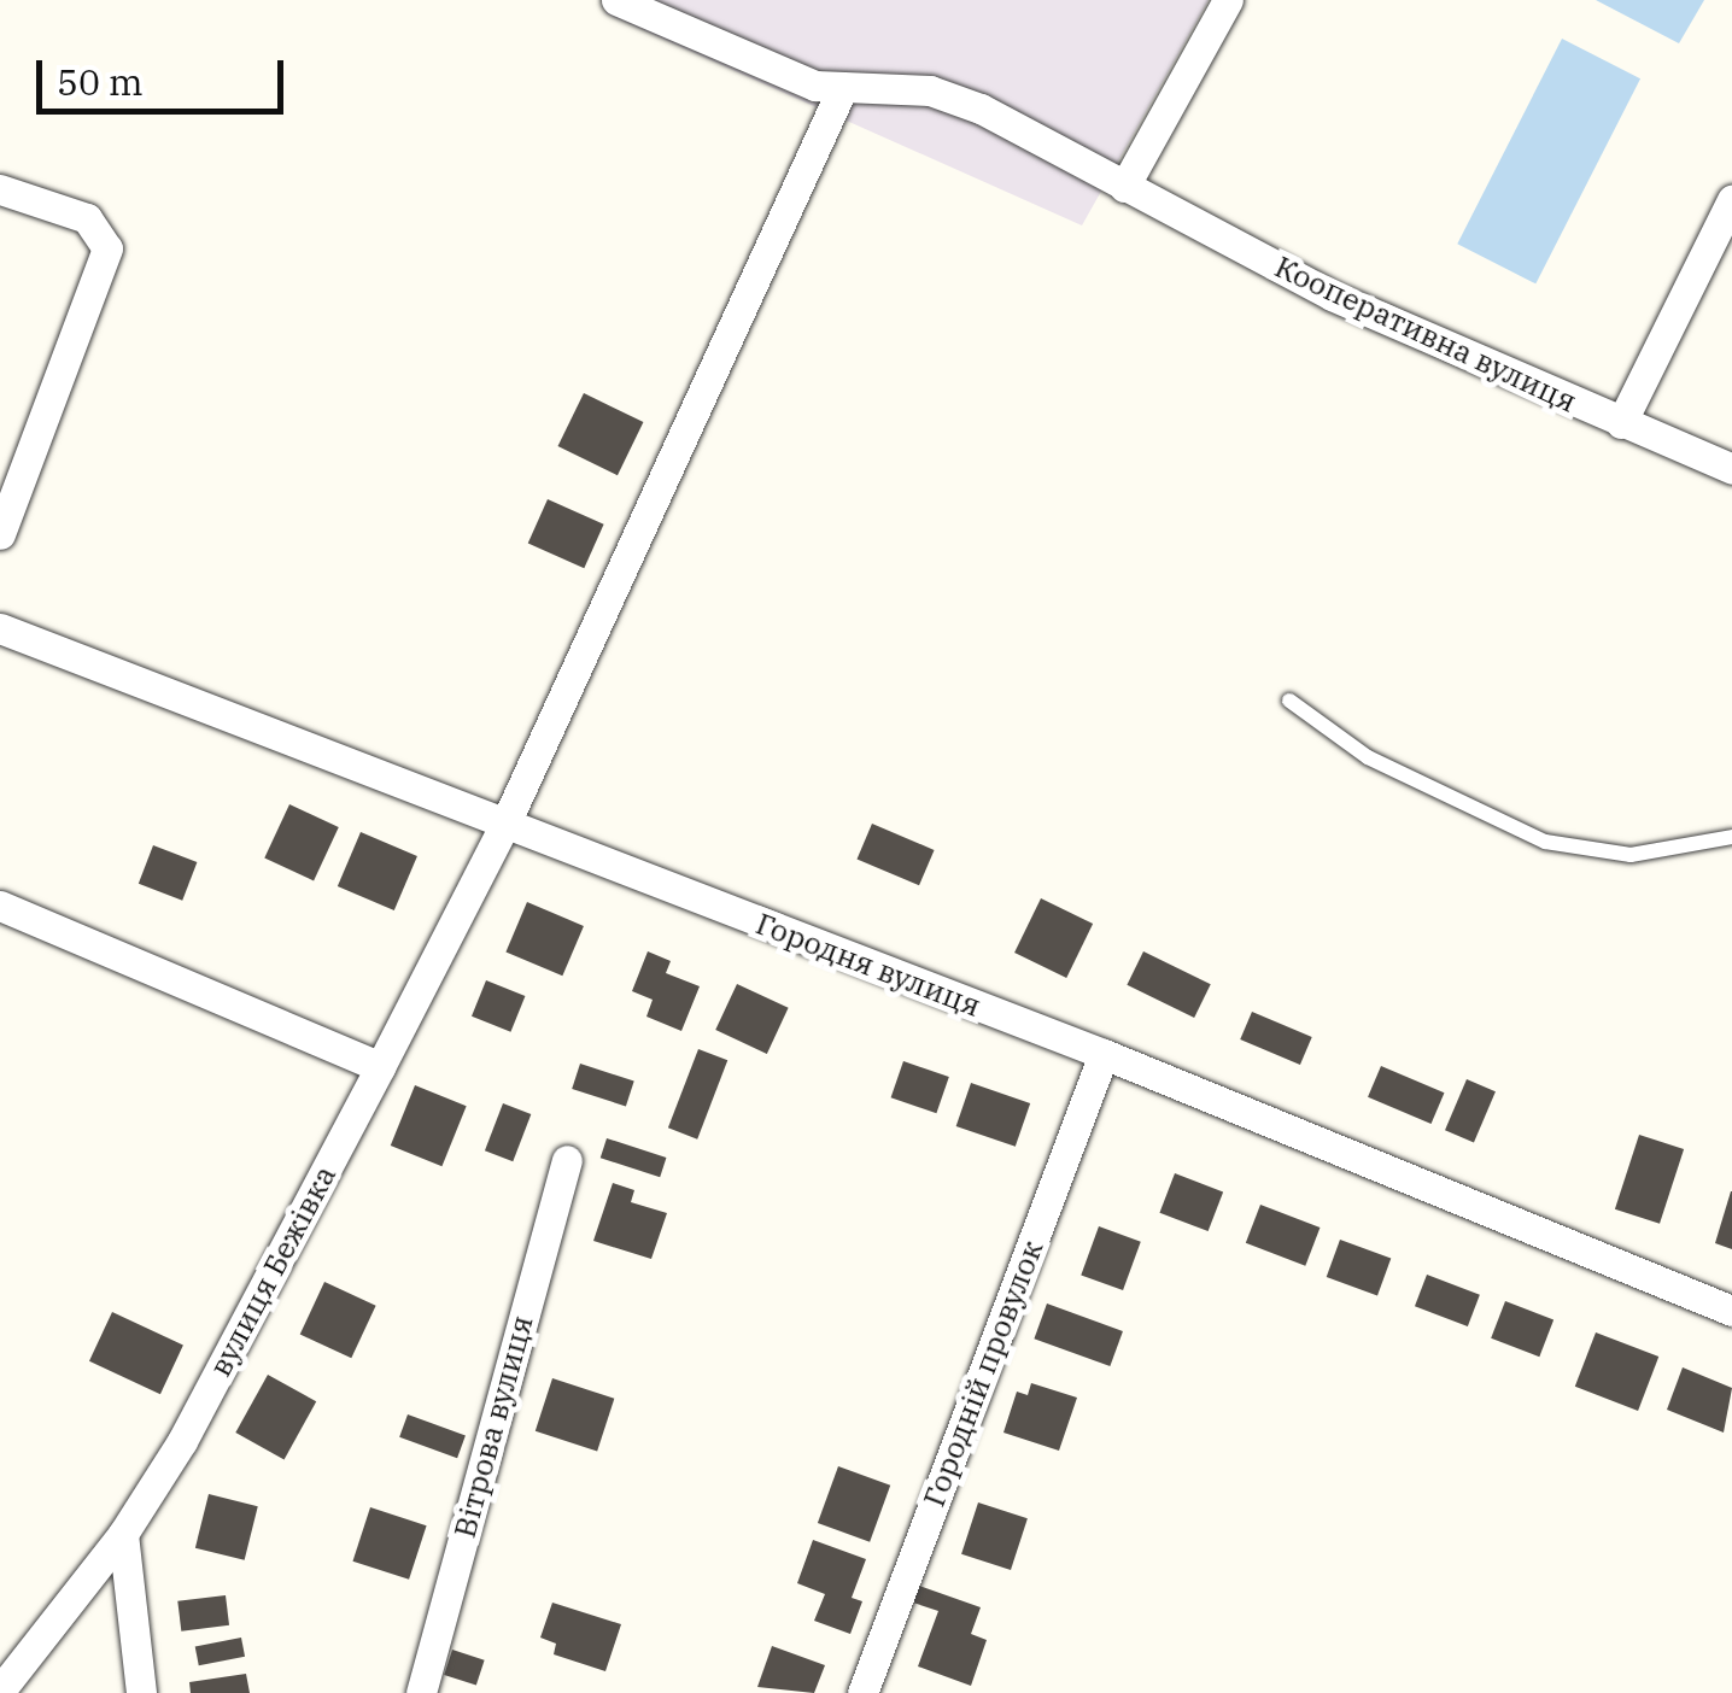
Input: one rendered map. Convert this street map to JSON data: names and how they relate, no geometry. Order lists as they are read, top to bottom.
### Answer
{
  "streets": {
    "street": [
      "Кооперативна вулиця",
      "Городня вулиця",
      "вулиця Бежівка",
      "Городній провулок",
      "Вітрова вулиця"
    ]
  },
  "crossings": [
    ["Городня вулиця", "вулиця Бежівка"],
    ["Городня вулиця", "Городній провулок"]
  ],
  "scale_bar": "50 m"
}
